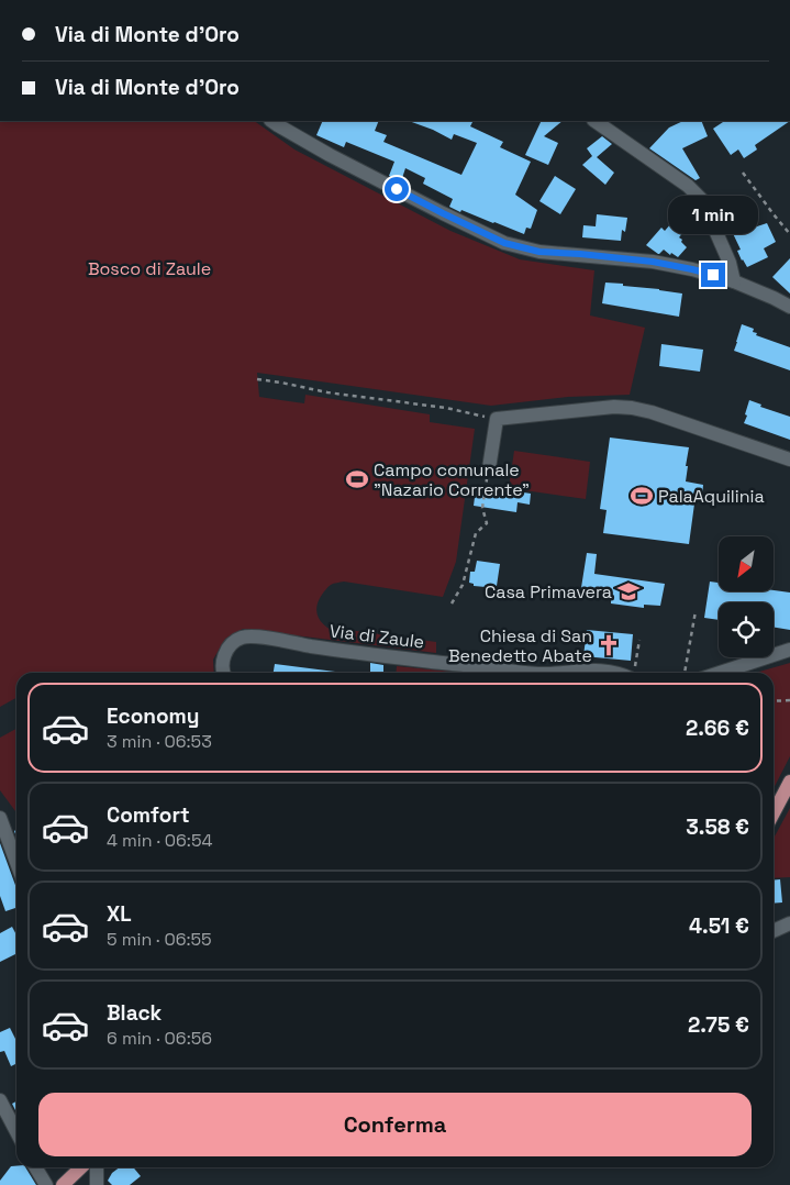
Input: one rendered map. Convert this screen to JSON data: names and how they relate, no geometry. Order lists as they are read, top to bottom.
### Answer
{
  "streets": {
    "street": ["Via di Zaule"]
  },
  "parks": ["Bosco di Zaule"],
  "places": {
    "sports": ["Campo comunale \"Nazario Corrente\"", "PalaAquilinia"],
    "school or university": ["Casa Primavera"],
    "church": ["Chiesa di San Benedetto Abate"]
  },
  "north": "bottom left",
  "page": {
    "banner": ["Via di Monte d'Oro", "Via di Monte d'Oro"],
    "bubble": "1 min",
    "list": [
      {
        "name": "Economy",
        "note": "3 min · 06:53",
        "value": "2.66 €"
      },
      {
        "name": "Comfort",
        "note": "4 min · 06:54",
        "value": "3.58 €"
      },
      {
        "name": "XL",
        "note": "5 min · 06:55",
        "value": "4.51 €"
      },
      {
        "name": "Black",
        "note": "6 min · 06:56",
        "value": "2.75 €"
      }
    ],
    "buttons": "Conferma"
  }
}
